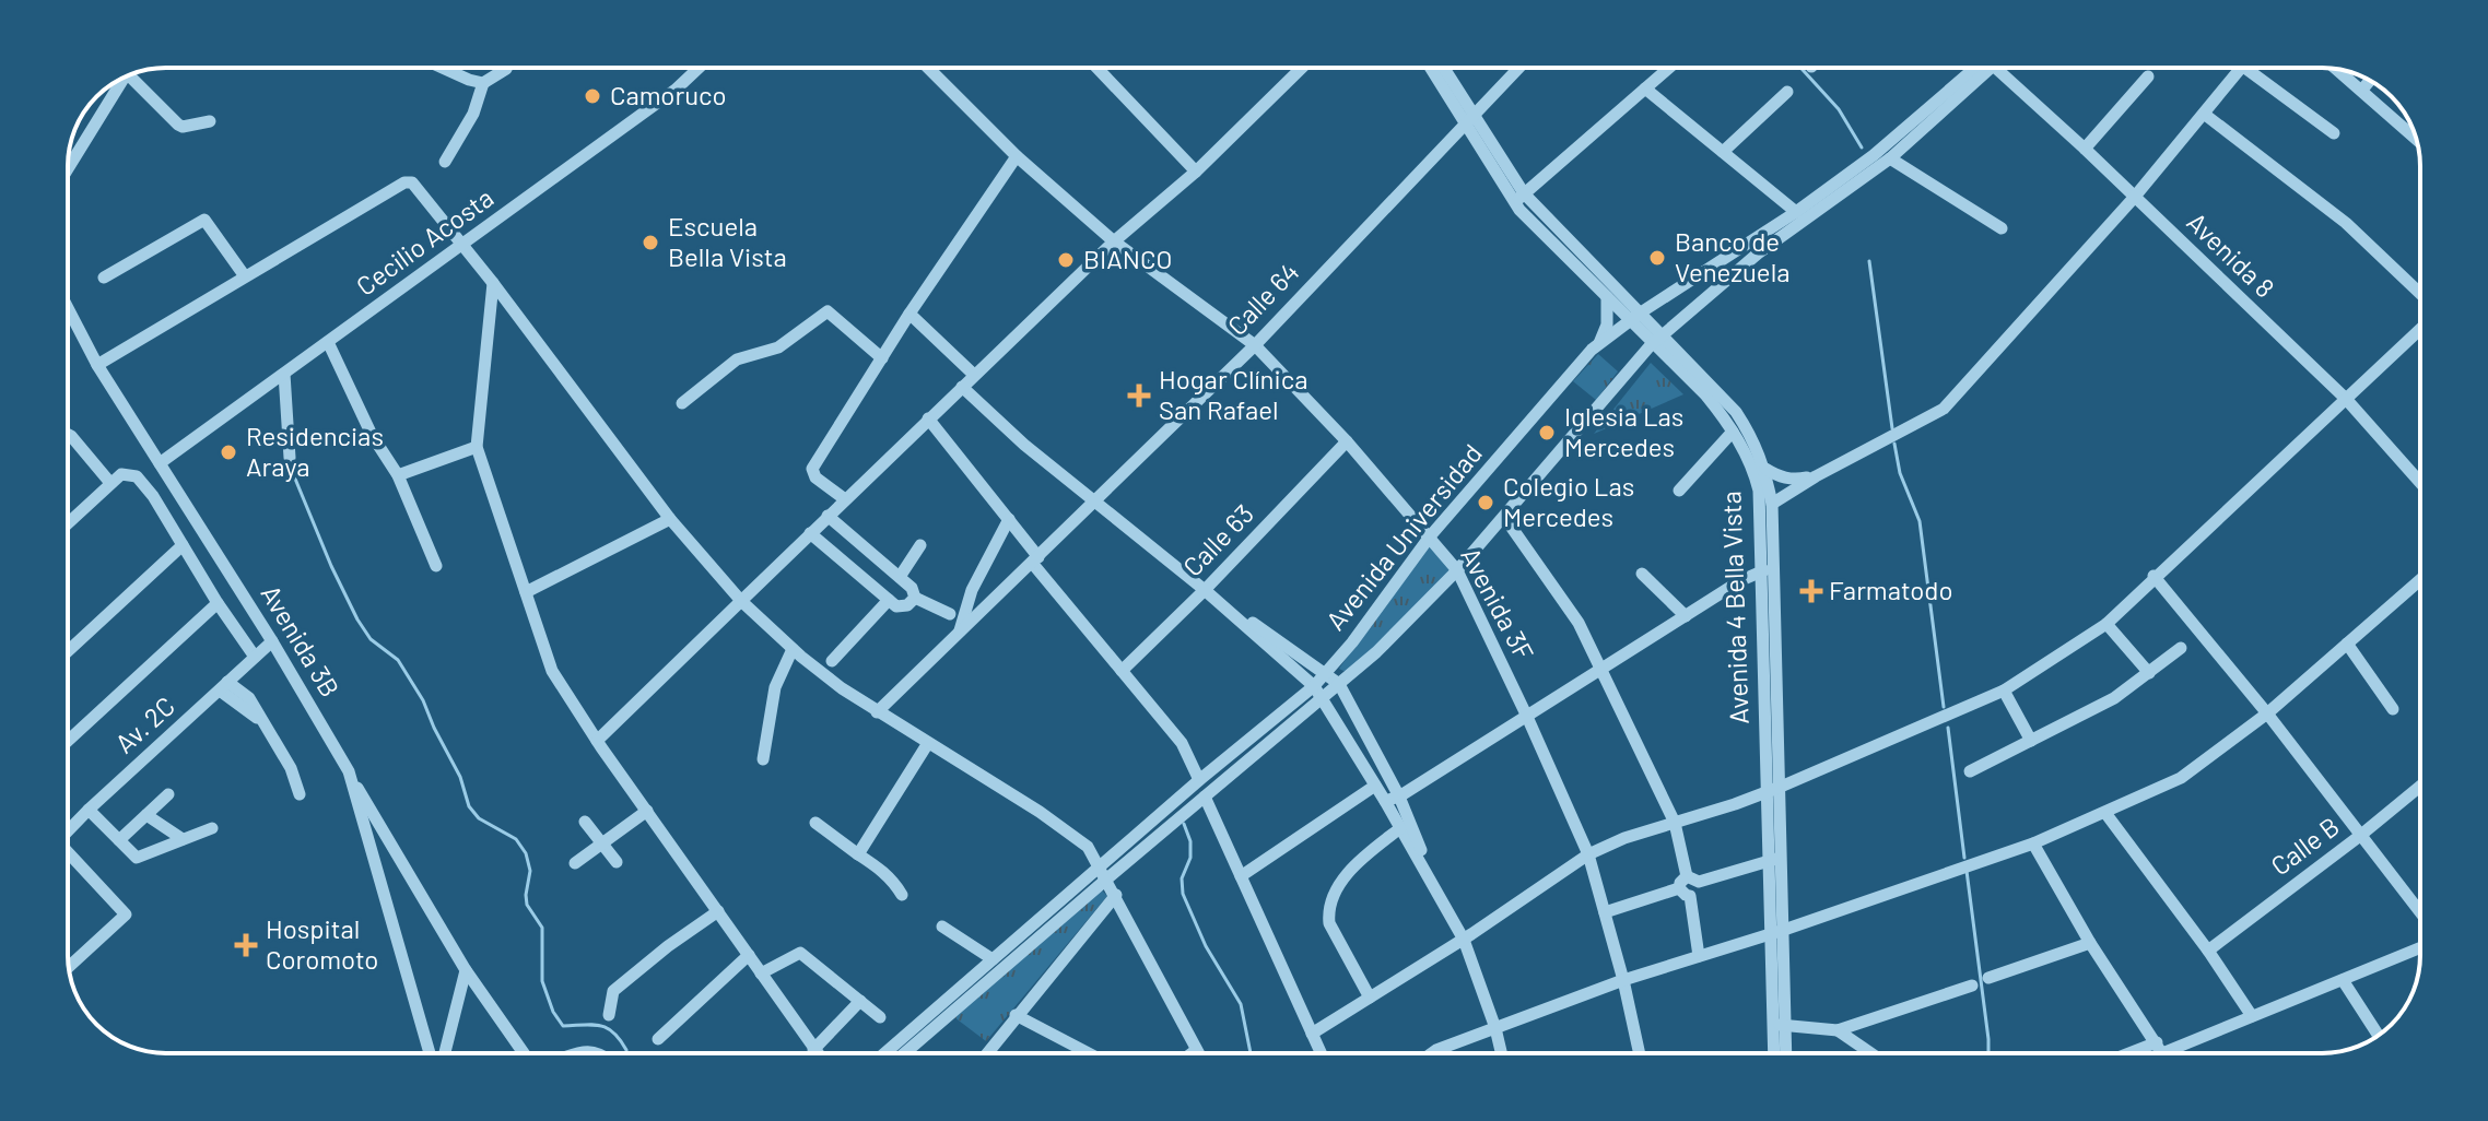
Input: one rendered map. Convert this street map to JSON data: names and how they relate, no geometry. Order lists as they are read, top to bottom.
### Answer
{
  "streets": {
    "street": [
      "Cecilio Acosta",
      "Avenida 8",
      "Calle 64",
      "Avenida Universidad",
      "Calle 63",
      "Avenida 3F",
      "Avenida 4 Bella Vista",
      "Avenida 3B",
      "Av. 2C",
      "Calle B"
    ]
  },
  "crossings": [
    ["Cecilio Acosta", "Avenida 3B"],
    ["Calle 64", "Avenida 3F"],
    ["Calle 64", "Avenida 4 Bella Vista"],
    ["Avenida Universidad", "Avenida 3F"],
    ["Avenida Universidad", "Avenida 4 Bella Vista"],
    ["Calle 63", "Avenida 3F"],
    ["Avenida 3B", "Av. 2C"]
  ],
  "places": {
    "other": [
      "Camoruco",
      "Escuela Bella Vista",
      "Banco de Venezuela",
      "BIANCO",
      "Iglesia Las Mercedes",
      "Residencias Araya",
      "Colegio Las Mercedes"
    ],
    "health": ["Hogar Clínica San Rafael", "Farmatodo", "Hospital Coromoto"]
  }
}
